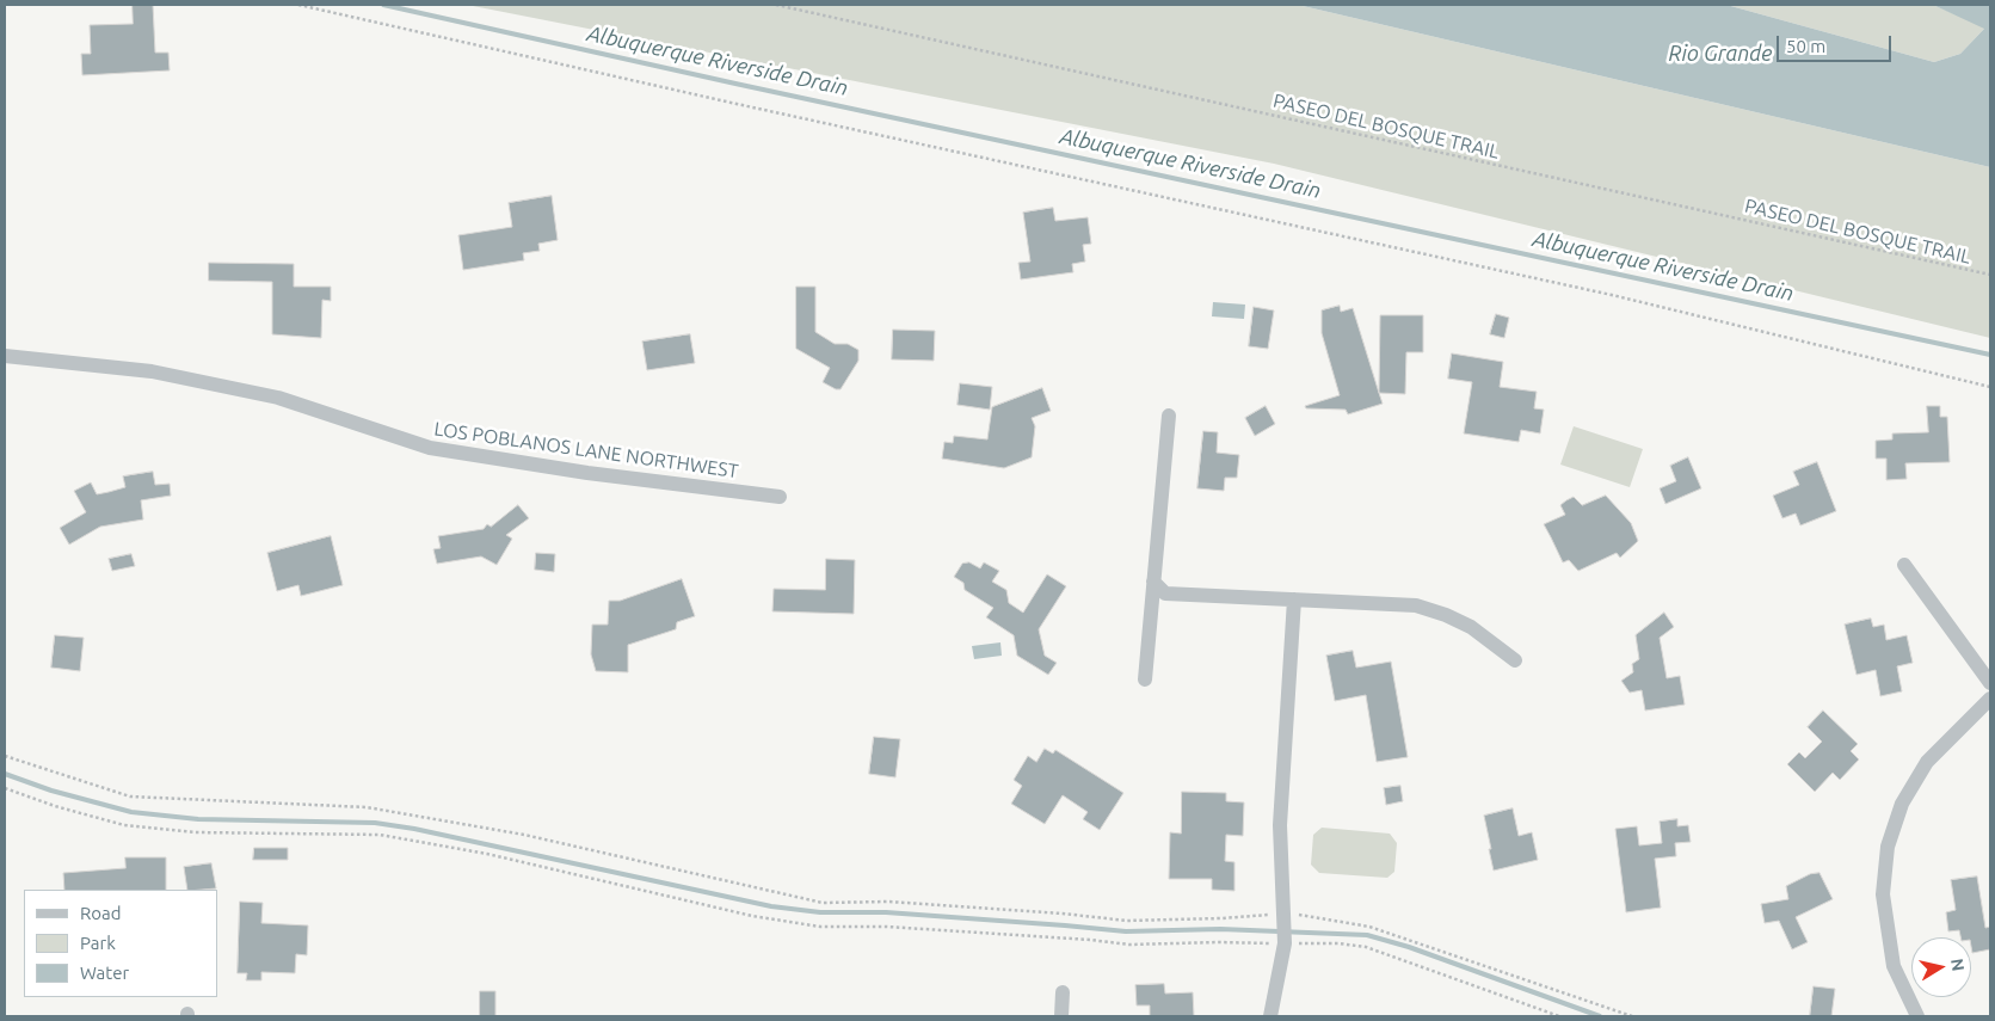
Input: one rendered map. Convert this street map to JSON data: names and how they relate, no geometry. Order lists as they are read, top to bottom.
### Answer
{
  "streets": {
    "street": ["LOS POBLANOS LANE NORTHWEST"],
    "path": ["PASEO DEL BOSQUE TRAIL"]
  },
  "water": ["Rio Grande", "Albuquerque Riverside Drain"],
  "legend": ["Road", "Park", "Water"],
  "scale_bar": "50 m",
  "north": "right"
}
